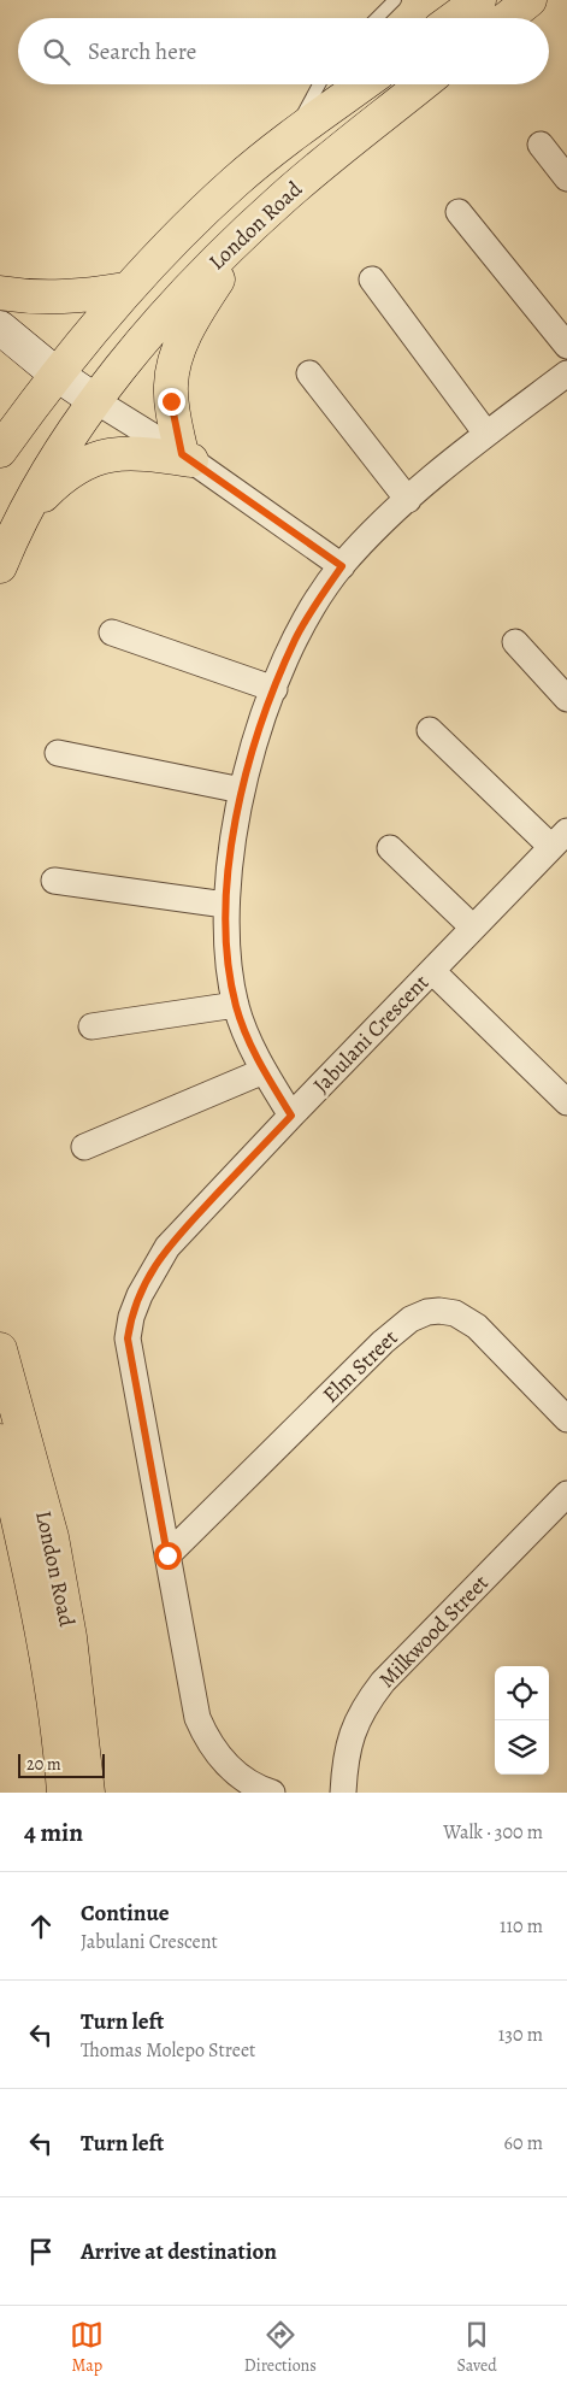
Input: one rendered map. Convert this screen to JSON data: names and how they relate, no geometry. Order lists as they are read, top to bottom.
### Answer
{
  "streets": {
    "main road": ["London Road"],
    "street": ["Jabulani Crescent", "Elm Street", "Milkwood Street"]
  },
  "crossings": [
    ["Jabulani Crescent", "Elm Street"]
  ],
  "scale_bar": "20 m",
  "page": {
    "search": "Search here",
    "scale": "20 m",
    "heading": ["4 min", "Walk · 300 m"],
    "list": [
      ["Continue", "Jabulani Crescent", "110 m"],
      ["Turn left", "Thomas Molepo Street", "130 m"],
      ["Turn left", "60 m"],
      "Arrive at destination"
    ],
    "nav": ["Map", "Directions", "Saved"]
  }
}
